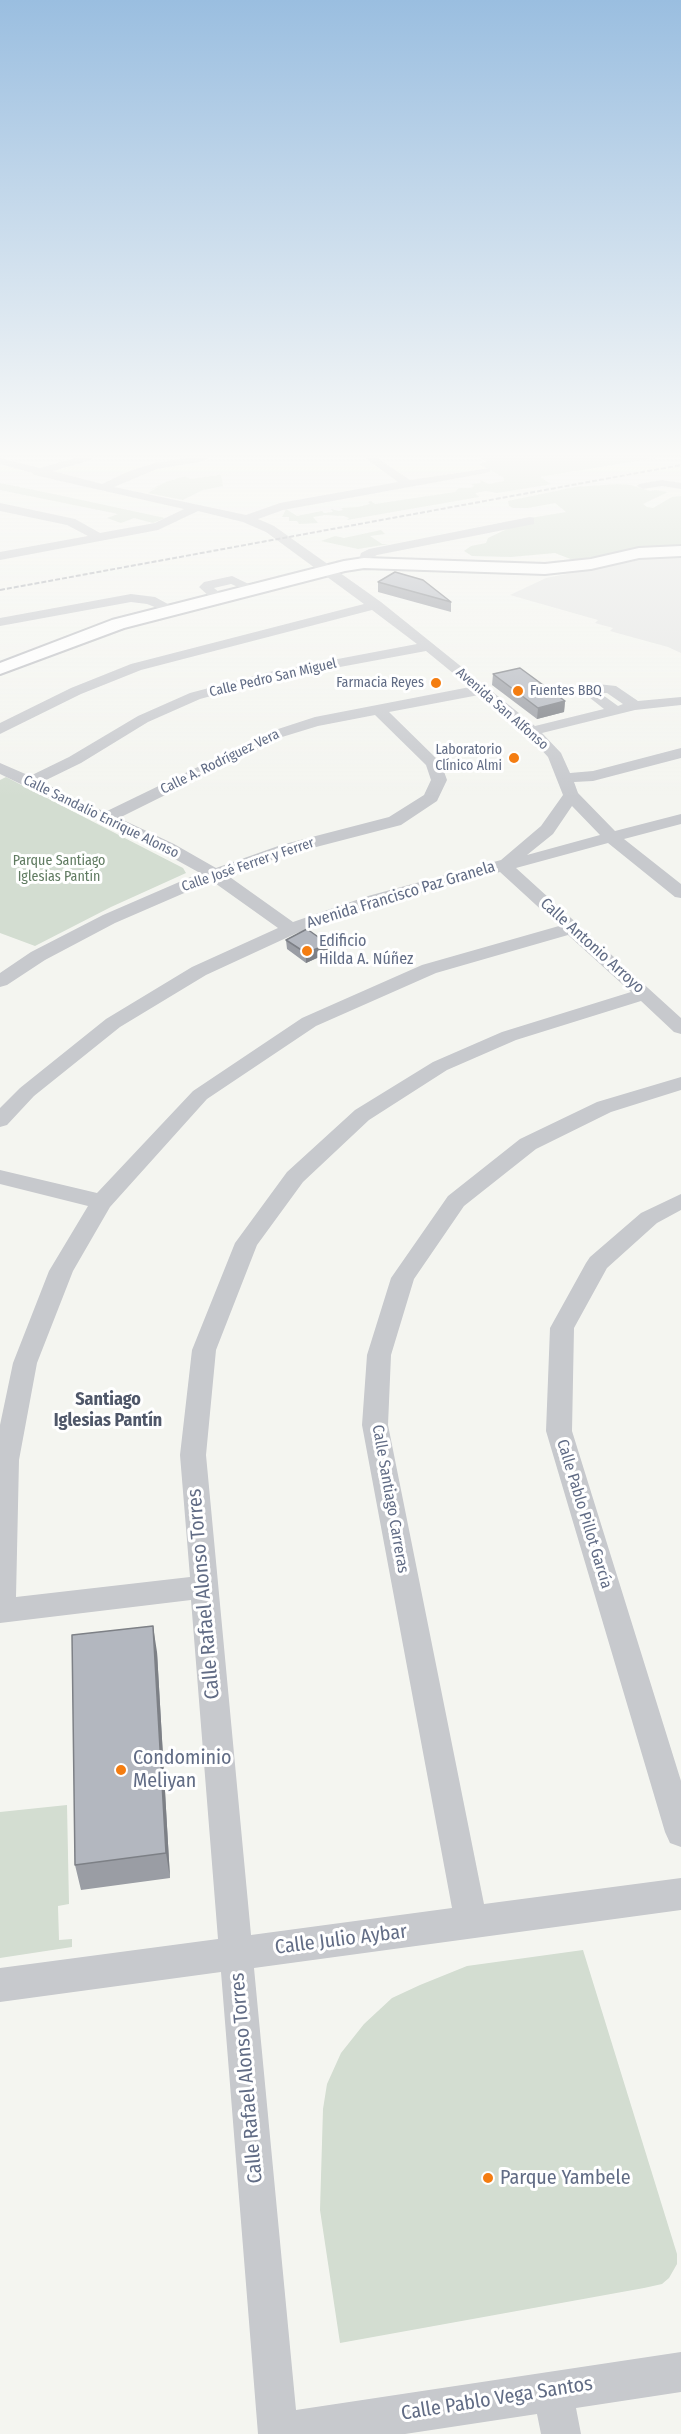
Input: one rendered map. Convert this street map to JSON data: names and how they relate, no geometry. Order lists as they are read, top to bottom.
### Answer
{
  "streets": {
    "street": [
      "Calle Pedro San Miguel",
      "Avenida San Alfonso",
      "Calle A. Rodríguez Vera",
      "Calle Sandalio Enrique Alonso",
      "Calle José Ferrer y Ferrer",
      "Avenida Francisco Paz Granela",
      "Calle Antonio Arroyo",
      "Calle Santiago Carreras",
      "Calle Pablo Pillot García",
      "Calle Rafael Alonso Torres",
      "Calle Julio Aybar",
      "Calle Pablo Vega Santos"
    ]
  },
  "crossings": [
    ["Calle Pedro San Miguel", "Avenida San Alfonso"],
    ["Calle Pedro San Miguel", "Calle Sandalio Enrique Alonso"],
    ["Avenida San Alfonso", "Calle A. Rodríguez Vera"],
    ["Avenida San Alfonso", "Avenida Francisco Paz Granela"],
    ["Calle A. Rodríguez Vera", "Calle Sandalio Enrique Alonso"],
    ["Calle A. Rodríguez Vera", "Calle José Ferrer y Ferrer"],
    ["Calle Sandalio Enrique Alonso", "Calle José Ferrer y Ferrer"],
    ["Calle Sandalio Enrique Alonso", "Avenida Francisco Paz Granela"],
    ["Avenida Francisco Paz Granela", "Calle Antonio Arroyo"],
    ["Calle Antonio Arroyo", "Calle Rafael Alonso Torres"],
    ["Calle Santiago Carreras", "Calle Julio Aybar"],
    ["Calle Rafael Alonso Torres", "Calle Julio Aybar"],
    ["Calle Rafael Alonso Torres", "Calle Pablo Vega Santos"]
  ],
  "districts": ["Santiago Iglesias Pantín"],
  "parks": ["Parque Santiago Iglesias Pantín"],
  "places": [
    "Farmacia Reyes",
    "Fuentes BBQ",
    "Laboratorio Clínico Almi",
    "Edificio Hilda A. Núñez",
    "Condominio Meliyan",
    "Parque Yambele"
  ]
}
